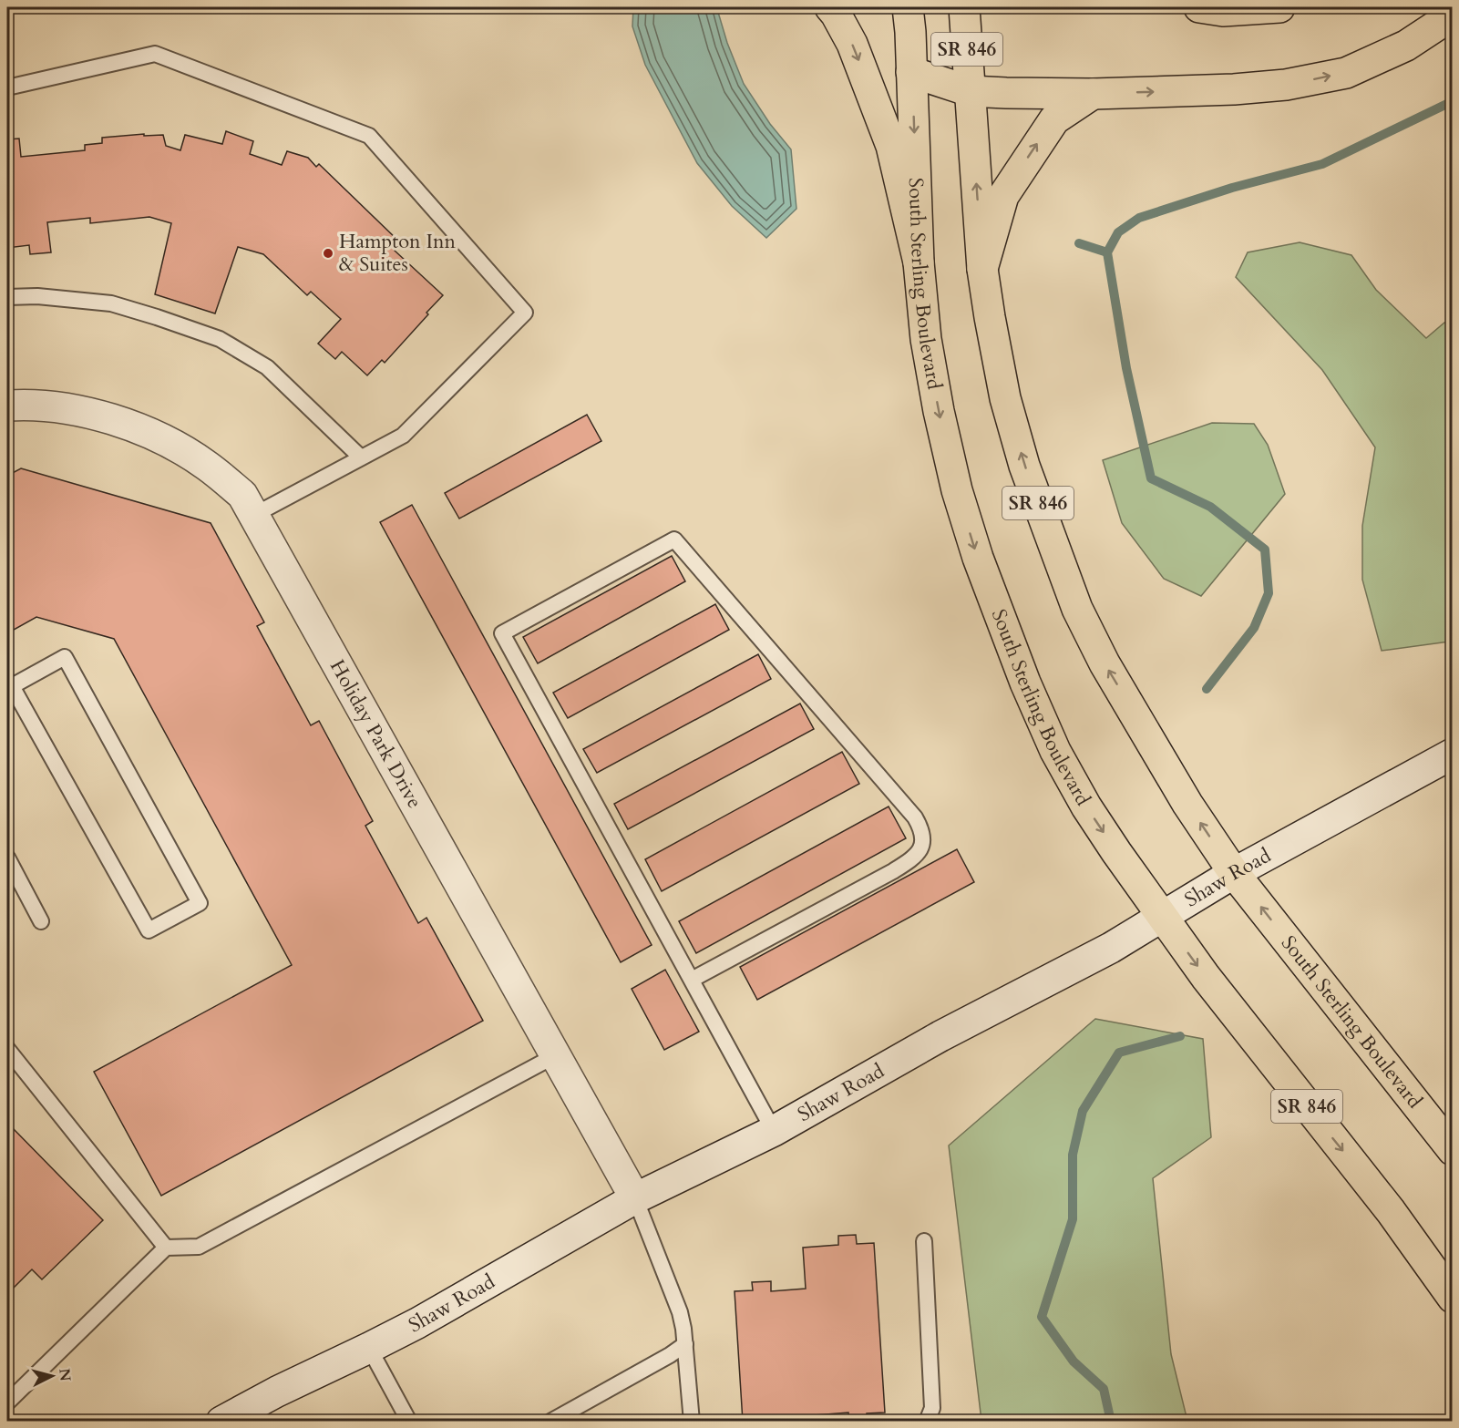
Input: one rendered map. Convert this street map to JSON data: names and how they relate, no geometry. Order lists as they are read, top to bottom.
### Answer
{
  "streets": {
    "main road": ["SR 846", "South Sterling Boulevard"],
    "street": ["Holiday Park Drive", "Shaw Road"]
  },
  "crossings": [
    ["South Sterling Boulevard", "Shaw Road"],
    ["Holiday Park Drive", "Shaw Road"]
  ],
  "places": ["Hampton Inn & Suites"],
  "north": "right"
}
